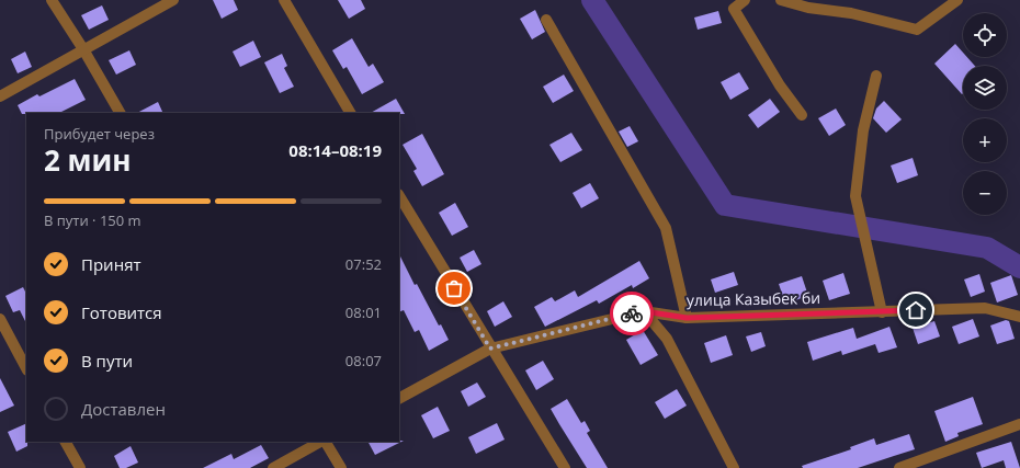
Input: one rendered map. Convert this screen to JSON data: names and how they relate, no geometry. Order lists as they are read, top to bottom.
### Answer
{
  "streets": {
    "street": ["улица Казыбек би"]
  },
  "page": {
    "map_buttons": ["+", "−"],
    "heading": ["2 мин", "Прибудет через", "08:14–08:19"],
    "bar": "В пути · 150 m",
    "list": [
      ["Принят", "07:52"],
      ["Готовится", "08:01"],
      ["В пути", "08:07"],
      "Доставлен"
    ]
  }
}
